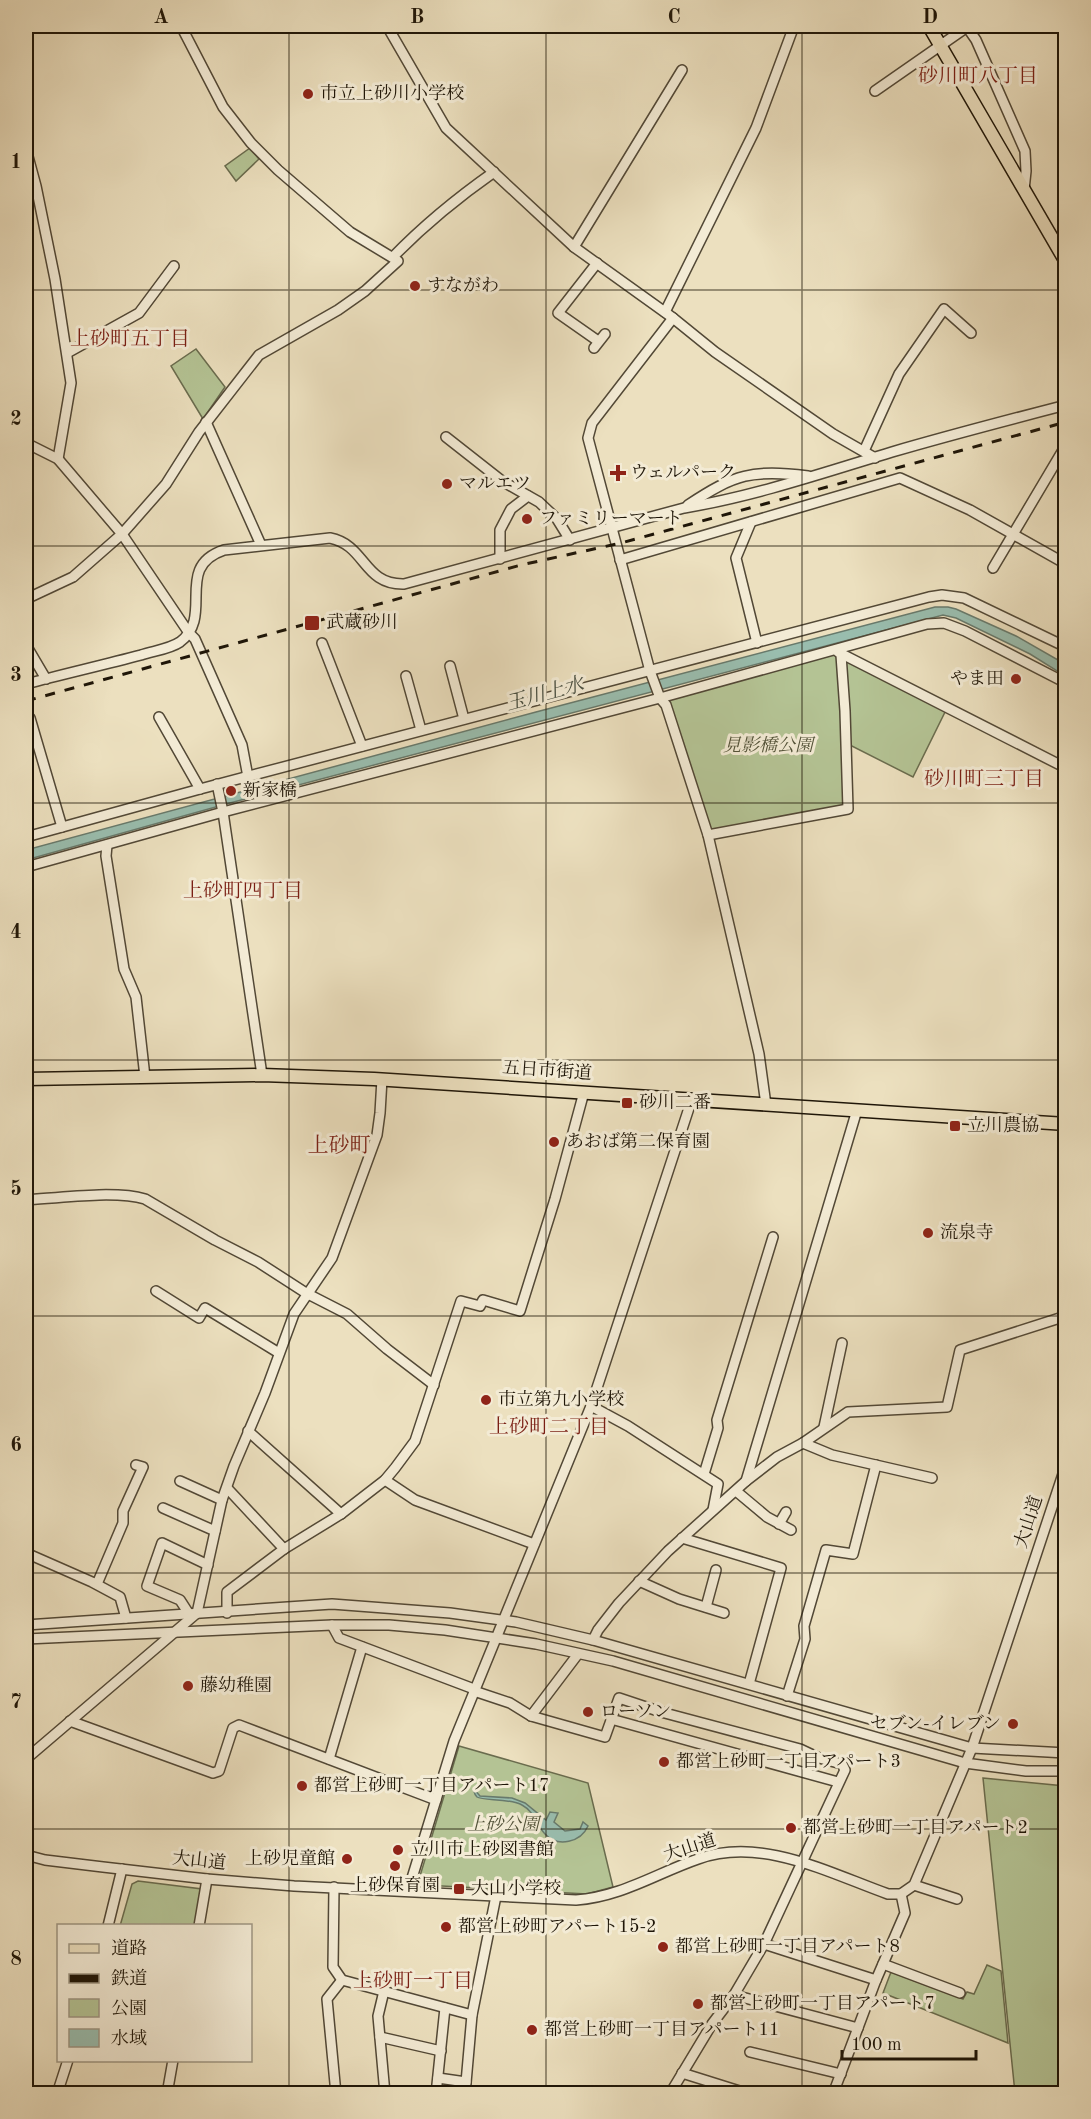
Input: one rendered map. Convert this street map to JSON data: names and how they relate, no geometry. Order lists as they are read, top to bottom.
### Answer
{
  "streets": {
    "main road": ["五日市街道"],
    "street": ["大山道"]
  },
  "districts": [
    "砂川町八丁目",
    "上砂町五丁目",
    "砂川町三丁目",
    "上砂町四丁目",
    "上砂町",
    "上砂町二丁目",
    "上砂町一丁目"
  ],
  "water": ["玉川上水"],
  "parks": ["見影橋公園", "上砂公園"],
  "places": {
    "other": [
      "市立上砂川小学校",
      "すながわ",
      "マルエツ",
      "ファミリーマート",
      "やま田",
      "新家橋",
      "あおば第二保育園",
      "流泉寺",
      "市立第九小学校",
      "藤幼稚園",
      "ローソン",
      "セブン-イレブン",
      "都営上砂町一丁目アパート3",
      "都営上砂町一丁目アパート17",
      "都営上砂町一丁目アパート2",
      "立川市上砂図書館",
      "上砂児童館",
      "上砂保育園",
      "都営上砂町アパート15-2",
      "都営上砂町一丁目アパート8",
      "都営上砂町一丁目アパート7",
      "都営上砂町一丁目アパート11"
    ],
    "health": ["ウェルパーク"],
    "transit": [
      "武蔵砂川",
      "砂川二番",
      "立川農協",
      "大山小学校"
    ]
  },
  "legend": [
    "道路",
    "鉄道",
    "公園",
    "水域"
  ],
  "scale_bar": "100 m",
  "grid": {
    "columns": [
      "A",
      "B",
      "C",
      "D"
    ],
    "rows": [
      "1",
      "2",
      "3",
      "4",
      "5",
      "6",
      "7",
      "8"
    ]
  }
}
